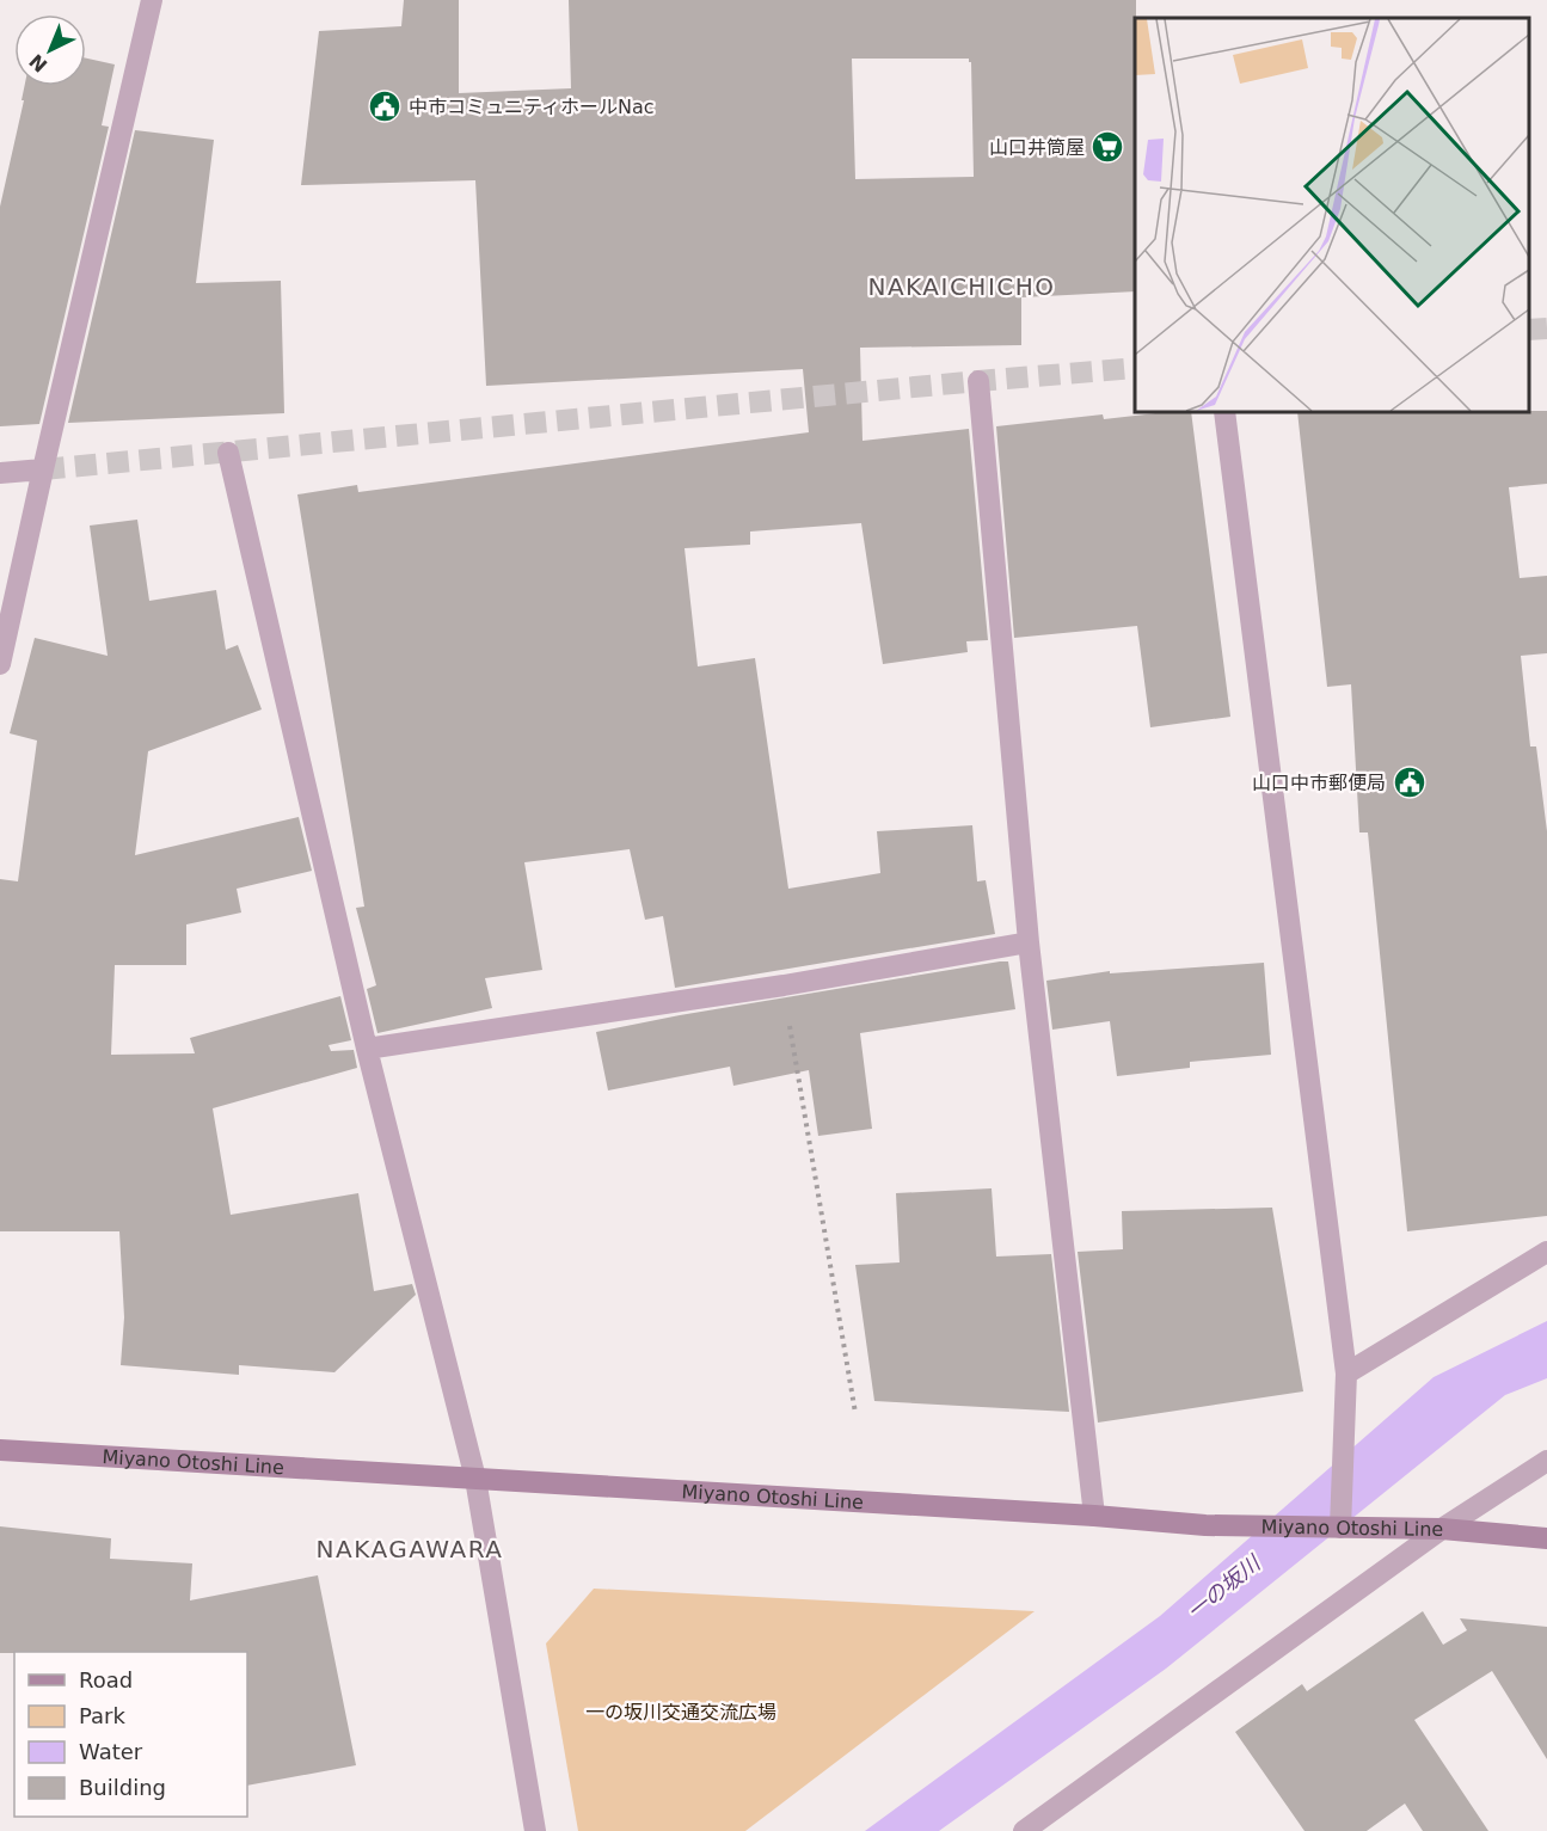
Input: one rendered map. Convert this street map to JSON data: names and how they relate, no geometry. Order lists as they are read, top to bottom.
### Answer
{
  "streets": {
    "main road": ["Miyano Otoshi Line"]
  },
  "districts": ["NAKAICHICHO", "NAKAGAWARA"],
  "water": ["一の坂川"],
  "parks": ["一の坂川交通交流広場"],
  "places": {
    "public building": ["中市コミュニティホールNac", "山口中市郵便局"],
    "supermarket": ["山口井筒屋"]
  },
  "legend": [
    "Road",
    "Park",
    "Water",
    "Building"
  ],
  "north": "bottom left"
}
